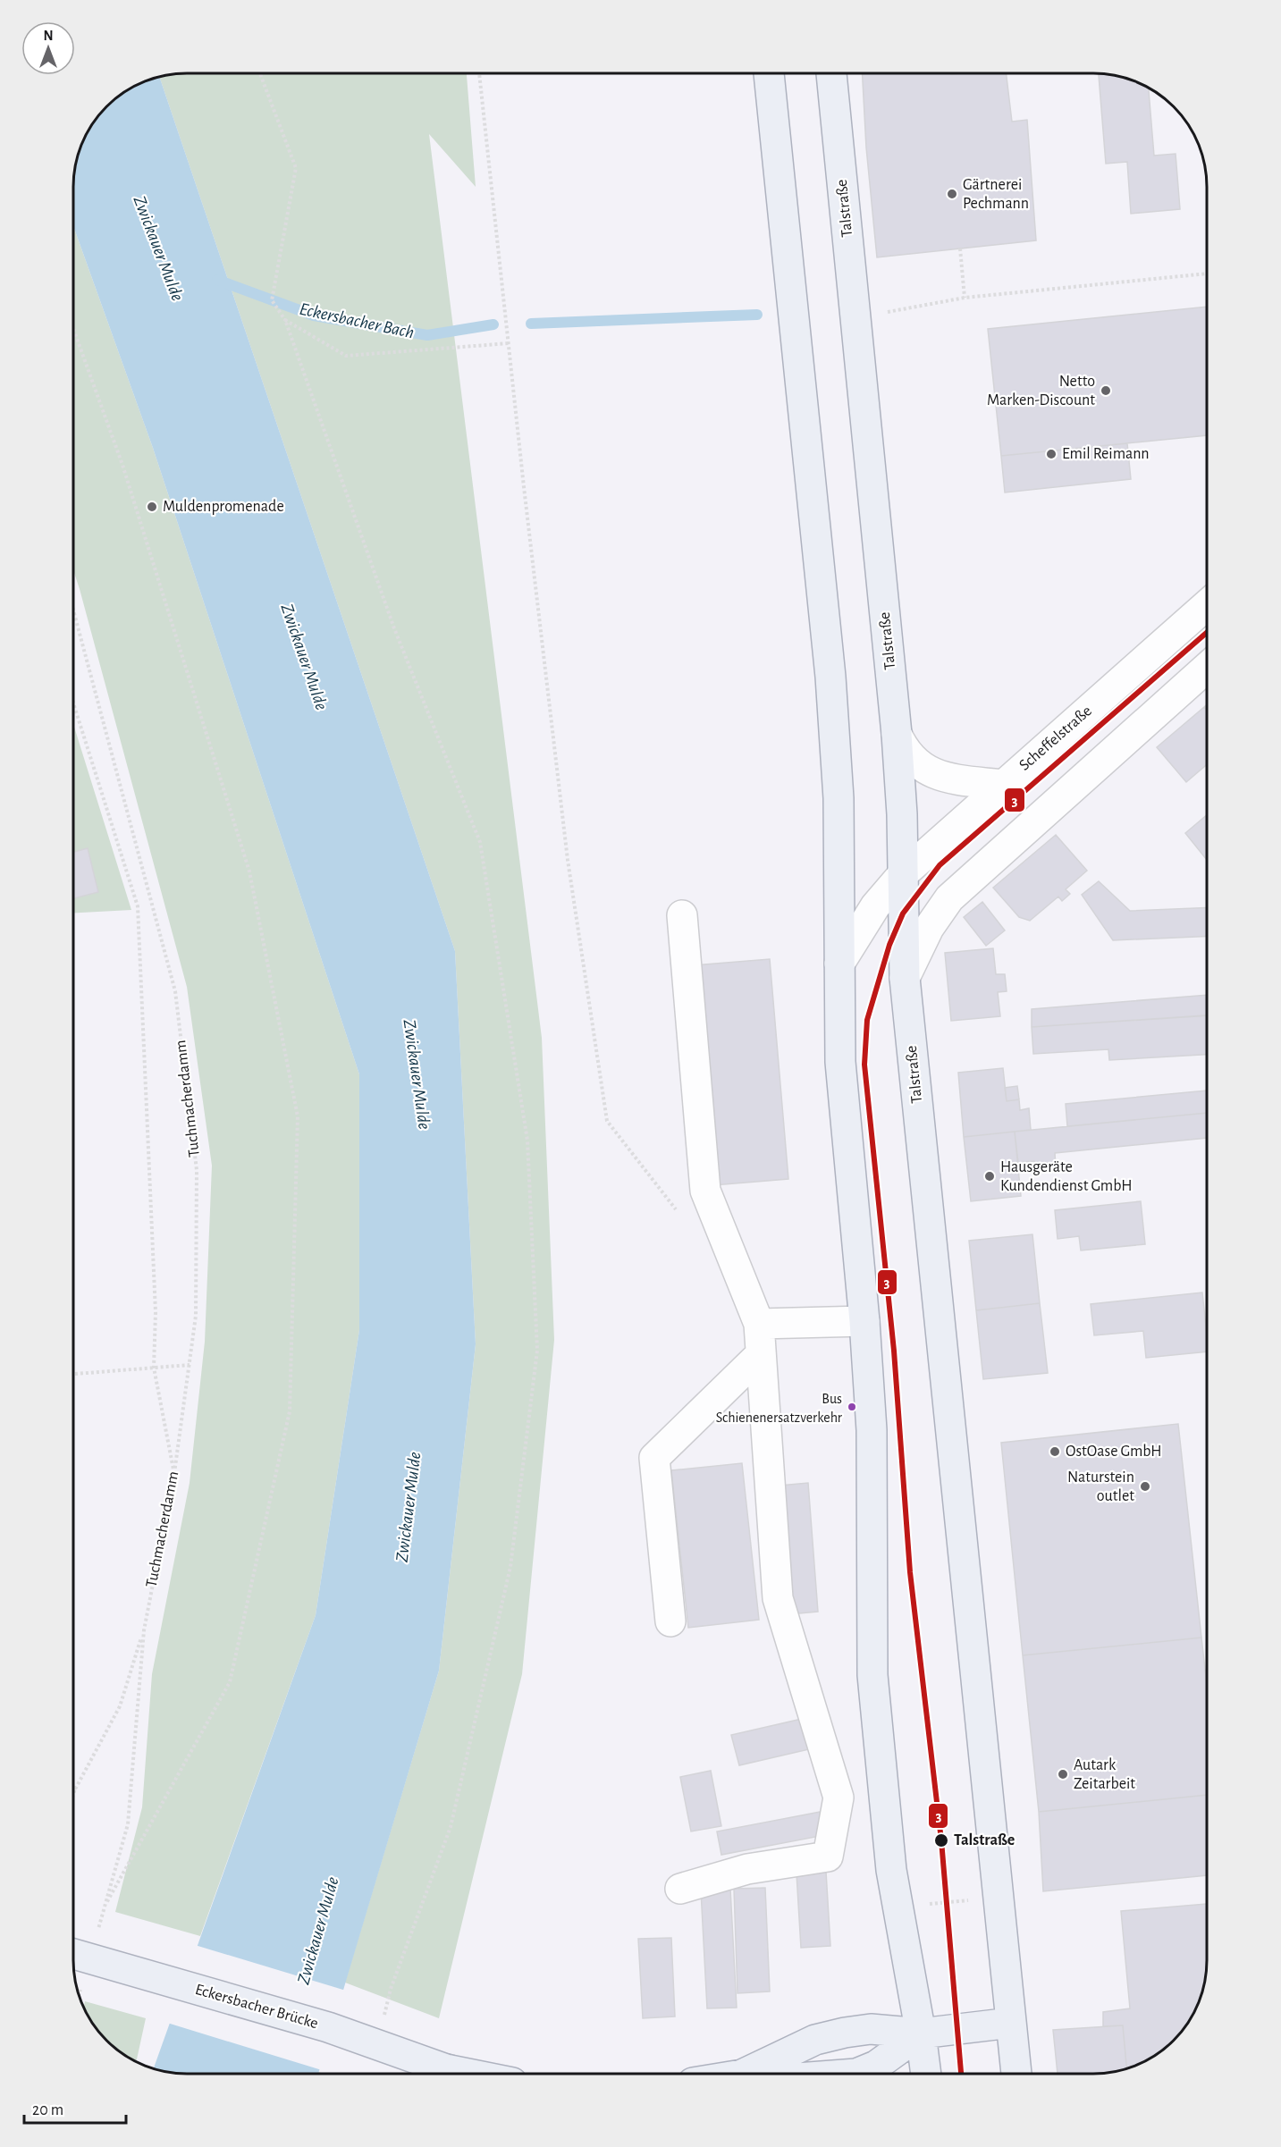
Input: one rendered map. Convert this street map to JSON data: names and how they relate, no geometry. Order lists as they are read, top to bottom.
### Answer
{
  "streets": {
    "main road": ["Talstraße", "Eckersbacher Brücke"],
    "street": ["Scheffelstraße"],
    "path": ["Tuchmacherdamm"]
  },
  "crossings": [
    ["Talstraße", "Scheffelstraße"]
  ],
  "water": ["Zwickauer Mulde", "Eckersbacher Bach"],
  "places": [
    "Gärtnerei Pechmann",
    "Netto Marken-Discount",
    "Emil Reimann",
    "Muldenpromenade",
    "Hausgeräte Kundendienst GmbH",
    "Bus Schienenersatzverkehr",
    "OstOase GmbH",
    "Naturstein outlet",
    "Autark Zeitarbeit",
    "Talstraße"
  ],
  "lines": ["transit line 3"],
  "scale_bar": "20 m",
  "north": "top"
}
